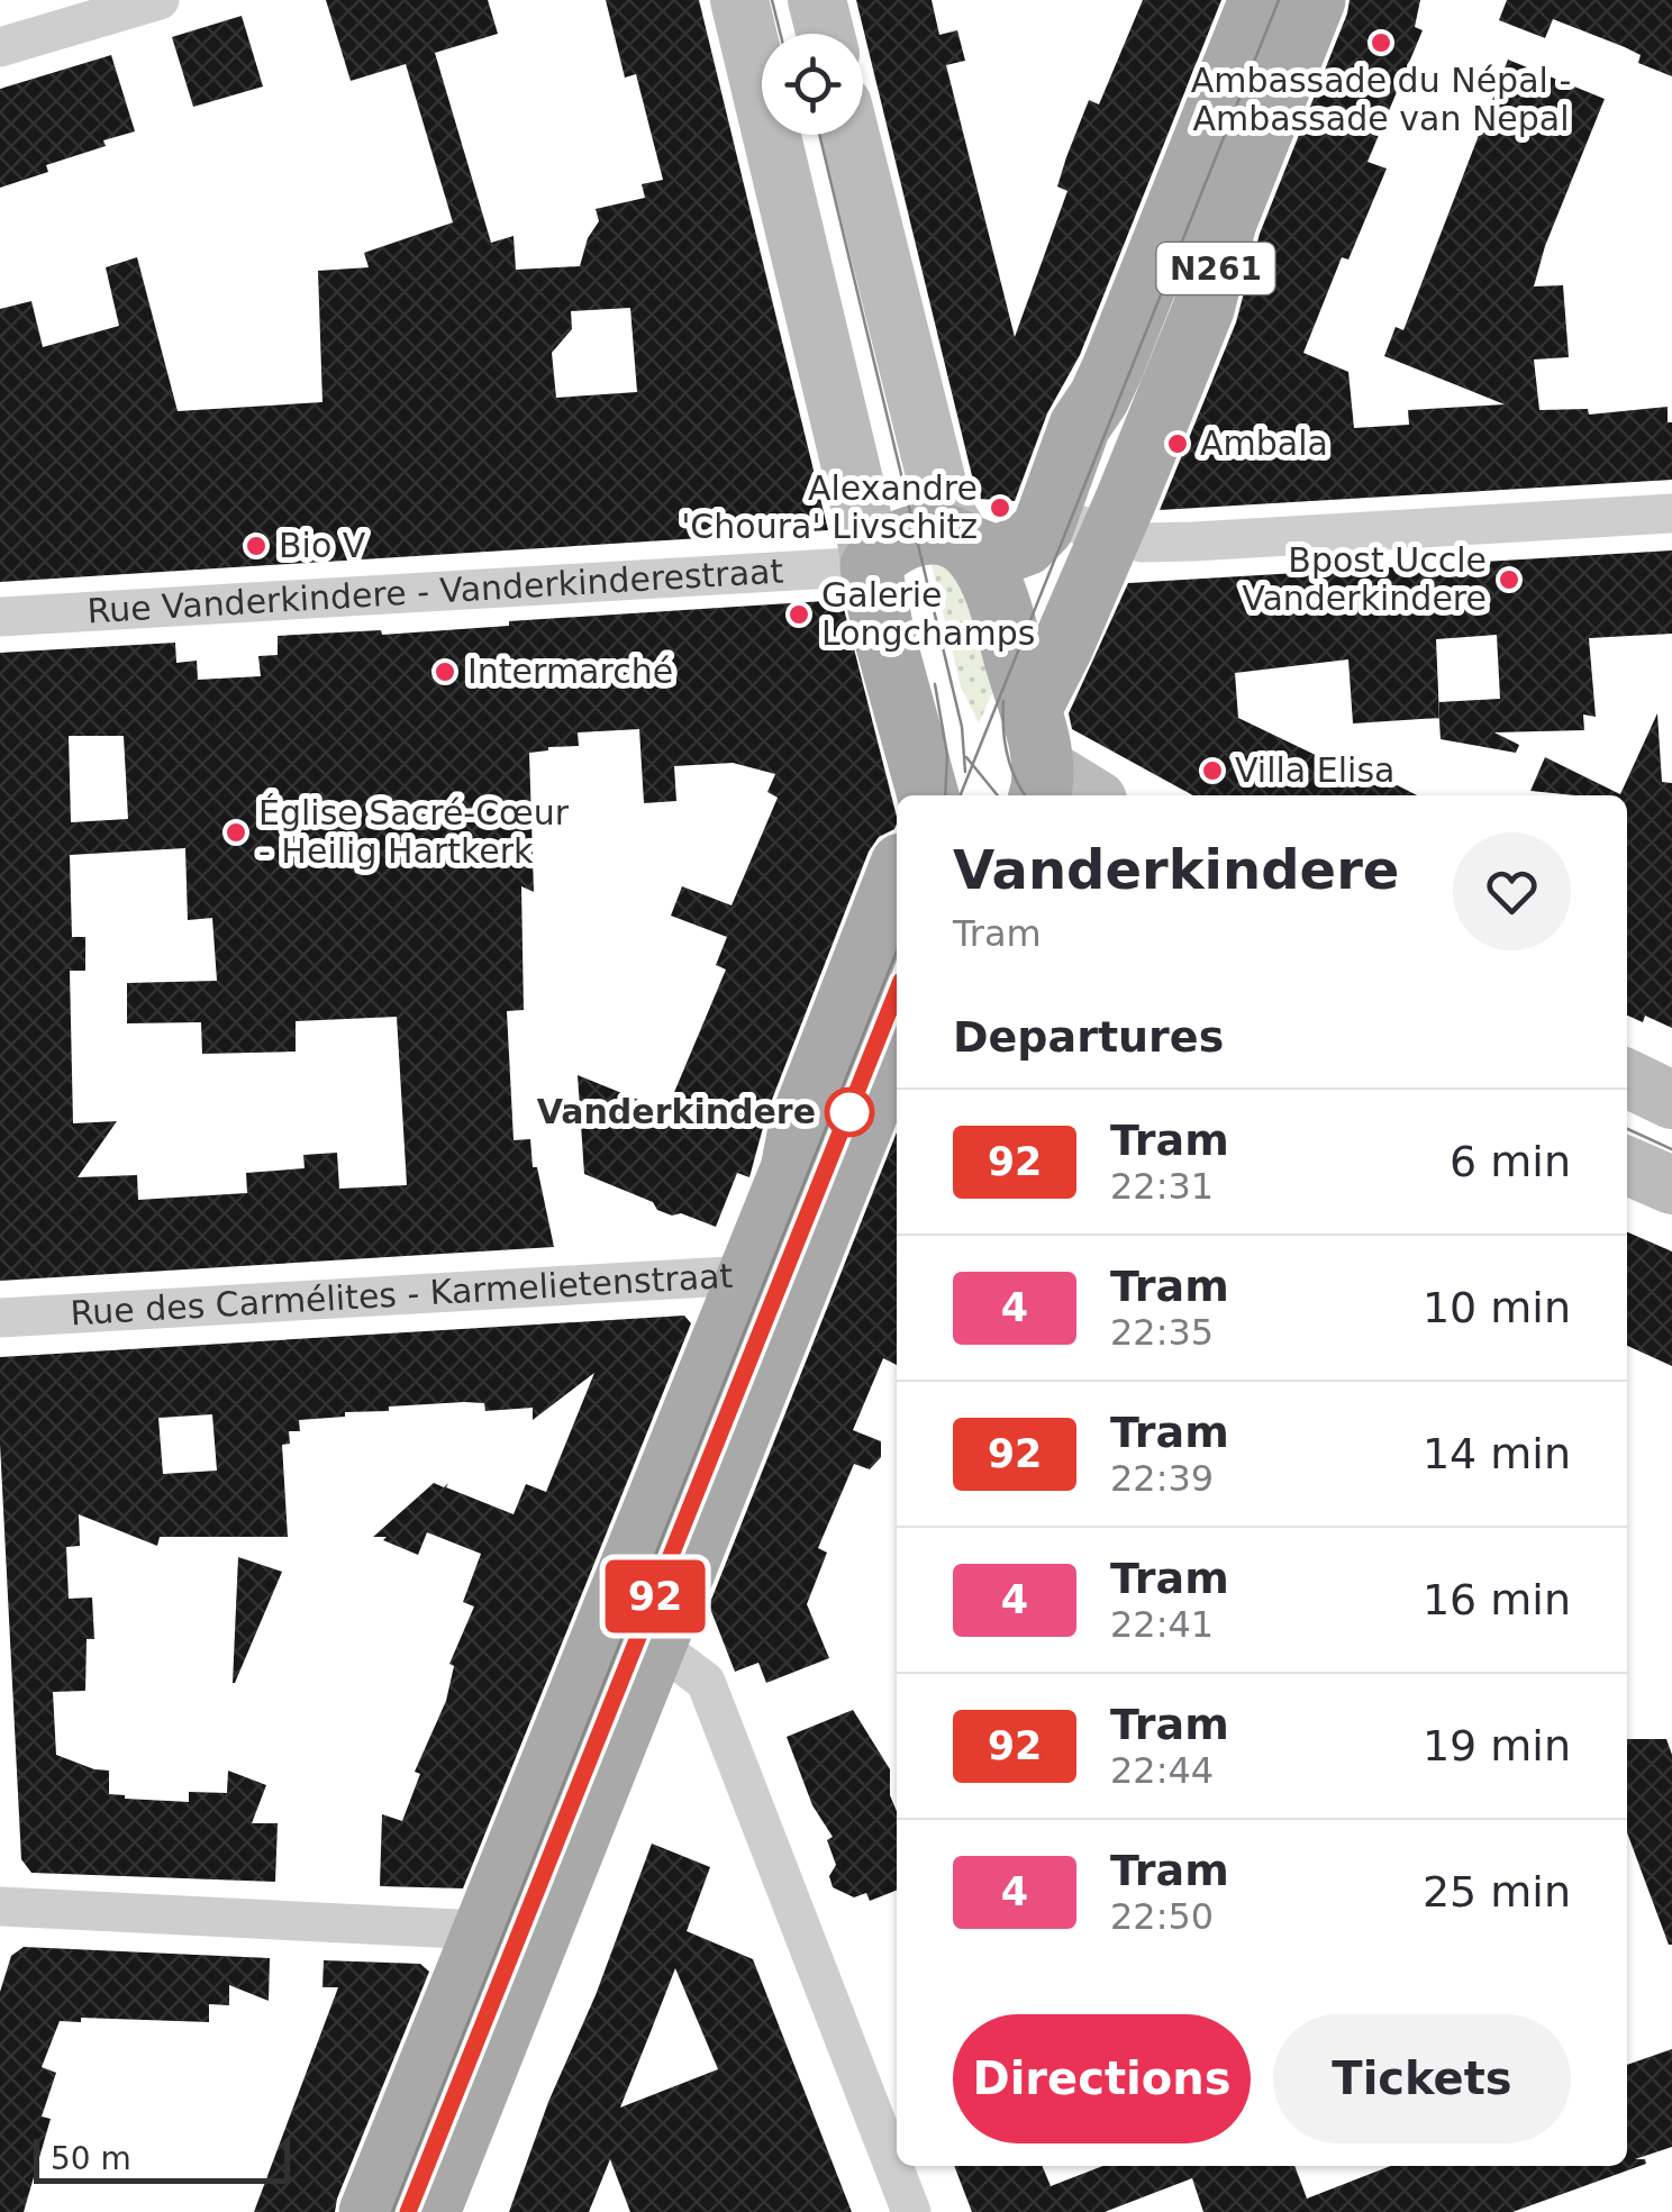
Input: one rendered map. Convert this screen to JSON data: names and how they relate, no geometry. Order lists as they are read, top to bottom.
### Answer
{
  "streets": {
    "main road": ["N261"],
    "street": ["Rue Vanderkindere - Vanderkinderestraat", "Rue des Carmélites - Karmelietenstraat"]
  },
  "places": [
    "Ambassade du Népal - Ambassade van Nepal",
    "Ambala",
    "Alexandre 'Choura' Livschitz",
    "Bio V",
    "Bpost Uccle Vanderkindere",
    "Galerie Longchamps",
    "Intermarché",
    "Villa Elisa",
    "Église Sacré-Cœur - Heilig Hartkerk",
    "Vanderkindere"
  ],
  "lines": ["tram line 92"],
  "scale_bar": "50 m",
  "page": {
    "on_map": "92",
    "heading": [
      ["Vanderkindere", "Tram"],
      "Departures"
    ],
    "list": [
      {
        "mark": "92",
        "name": "Tram",
        "note": "22:31",
        "value": "6 min"
      },
      {
        "mark": "4",
        "name": "Tram",
        "note": "22:35",
        "value": "10 min"
      },
      {
        "mark": "92",
        "name": "Tram",
        "note": "22:39",
        "value": "14 min"
      },
      {
        "mark": "4",
        "name": "Tram",
        "note": "22:41",
        "value": "16 min"
      },
      {
        "mark": "92",
        "name": "Tram",
        "note": "22:44",
        "value": "19 min"
      },
      {
        "mark": "4",
        "name": "Tram",
        "note": "22:50",
        "value": "25 min"
      }
    ],
    "buttons": ["Directions", "Tickets"],
    "scale": "50 m"
  }
}
